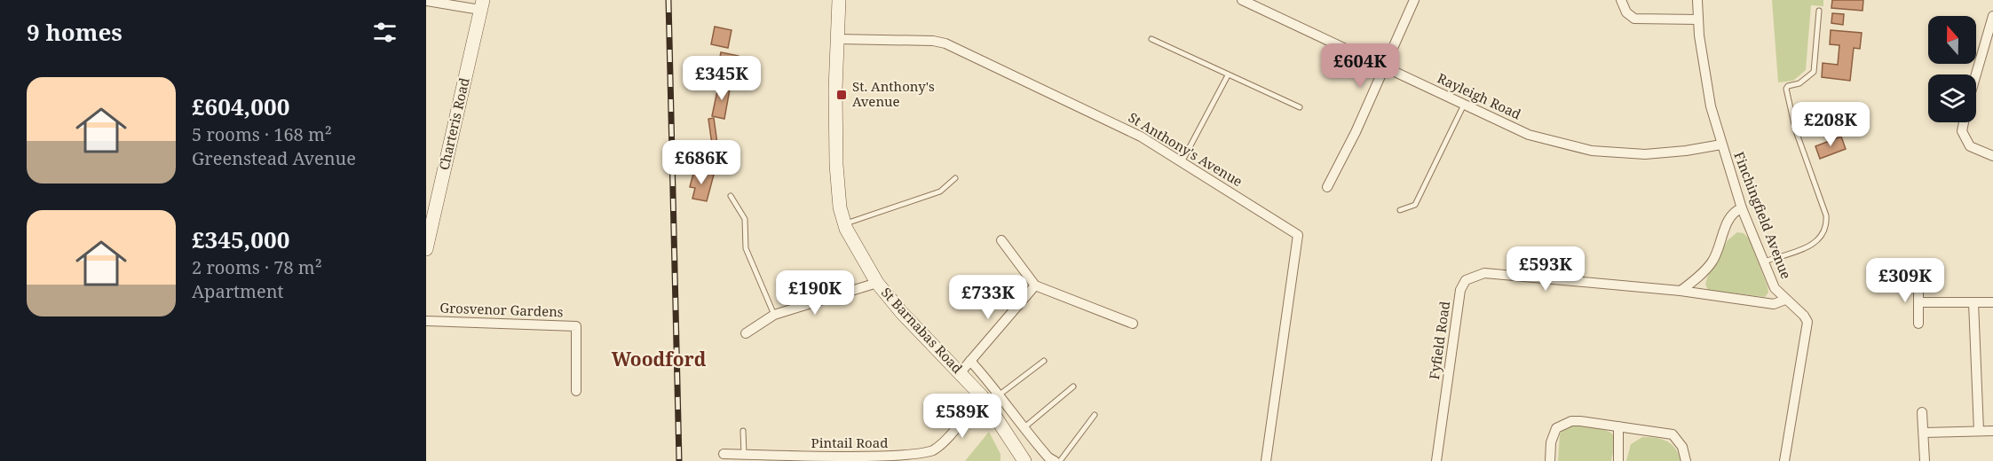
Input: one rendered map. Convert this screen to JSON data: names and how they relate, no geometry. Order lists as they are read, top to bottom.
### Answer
{
  "streets": {
    "street": [
      "Rayleigh Road",
      "Charteris Road",
      "St Anthony's Avenue",
      "Finchingfield Avenue",
      "Grosvenor Gardens",
      "St Barnabas Road",
      "Fyfield Road",
      "Pintail Road"
    ]
  },
  "crossings": [
    ["Rayleigh Road", "Finchingfield Avenue"],
    ["St Anthony's Avenue", "St Barnabas Road"],
    ["Finchingfield Avenue", "Fyfield Road"],
    ["St Barnabas Road", "Pintail Road"]
  ],
  "districts": ["Woodford"],
  "places": {
    "transit": ["St. Anthony's Avenue"]
  },
  "north": "top",
  "page": {
    "heading": "9 homes",
    "price": [
      "£604K",
      "£345K",
      "£208K",
      "£686K",
      "£593K",
      "£309K",
      "£190K",
      "£733K",
      "£589K"
    ],
    "list": [
      {
        "name": "£604,000",
        "note": "5 rooms · 168 m² · Greenstead Avenue"
      },
      {
        "name": "£345,000",
        "note": "2 rooms · 78 m² · Apartment"
      }
    ]
  }
}
